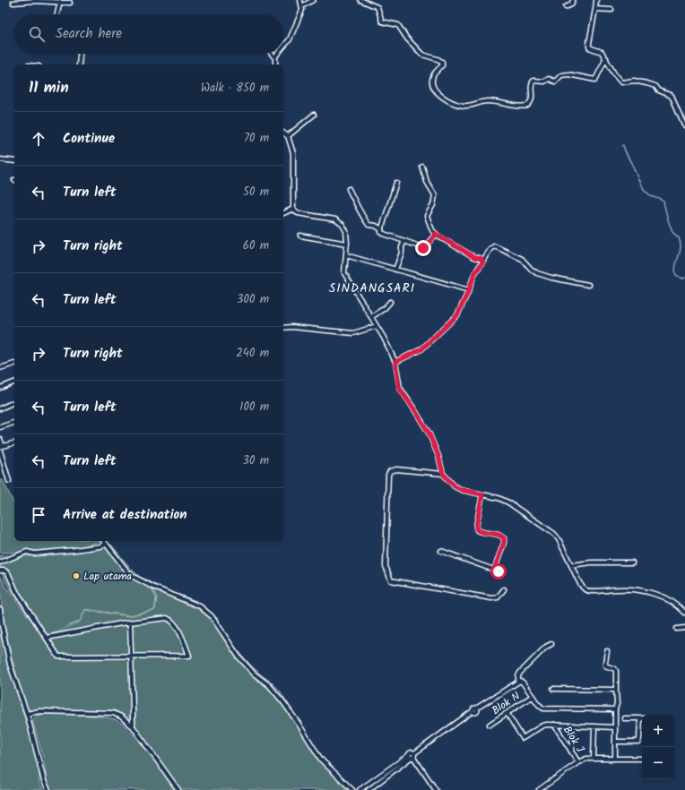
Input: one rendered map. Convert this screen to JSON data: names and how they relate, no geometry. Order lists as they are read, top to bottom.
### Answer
{
  "streets": {
    "street": ["Blok N", "Blok J"]
  },
  "districts": ["SINDANGSARI"],
  "places": ["Lap utama"],
  "page": {
    "search": "Search here",
    "heading": ["11 min", "Walk · 850 m"],
    "list": [
      ["Continue", "70 m"],
      ["Turn left", "50 m"],
      ["Turn right", "60 m"],
      ["Turn left", "300 m"],
      ["Turn right", "240 m"],
      ["Turn left", "100 m"],
      ["Turn left", "30 m"],
      "Arrive at destination"
    ],
    "map_buttons": ["+", "−"]
  }
}
